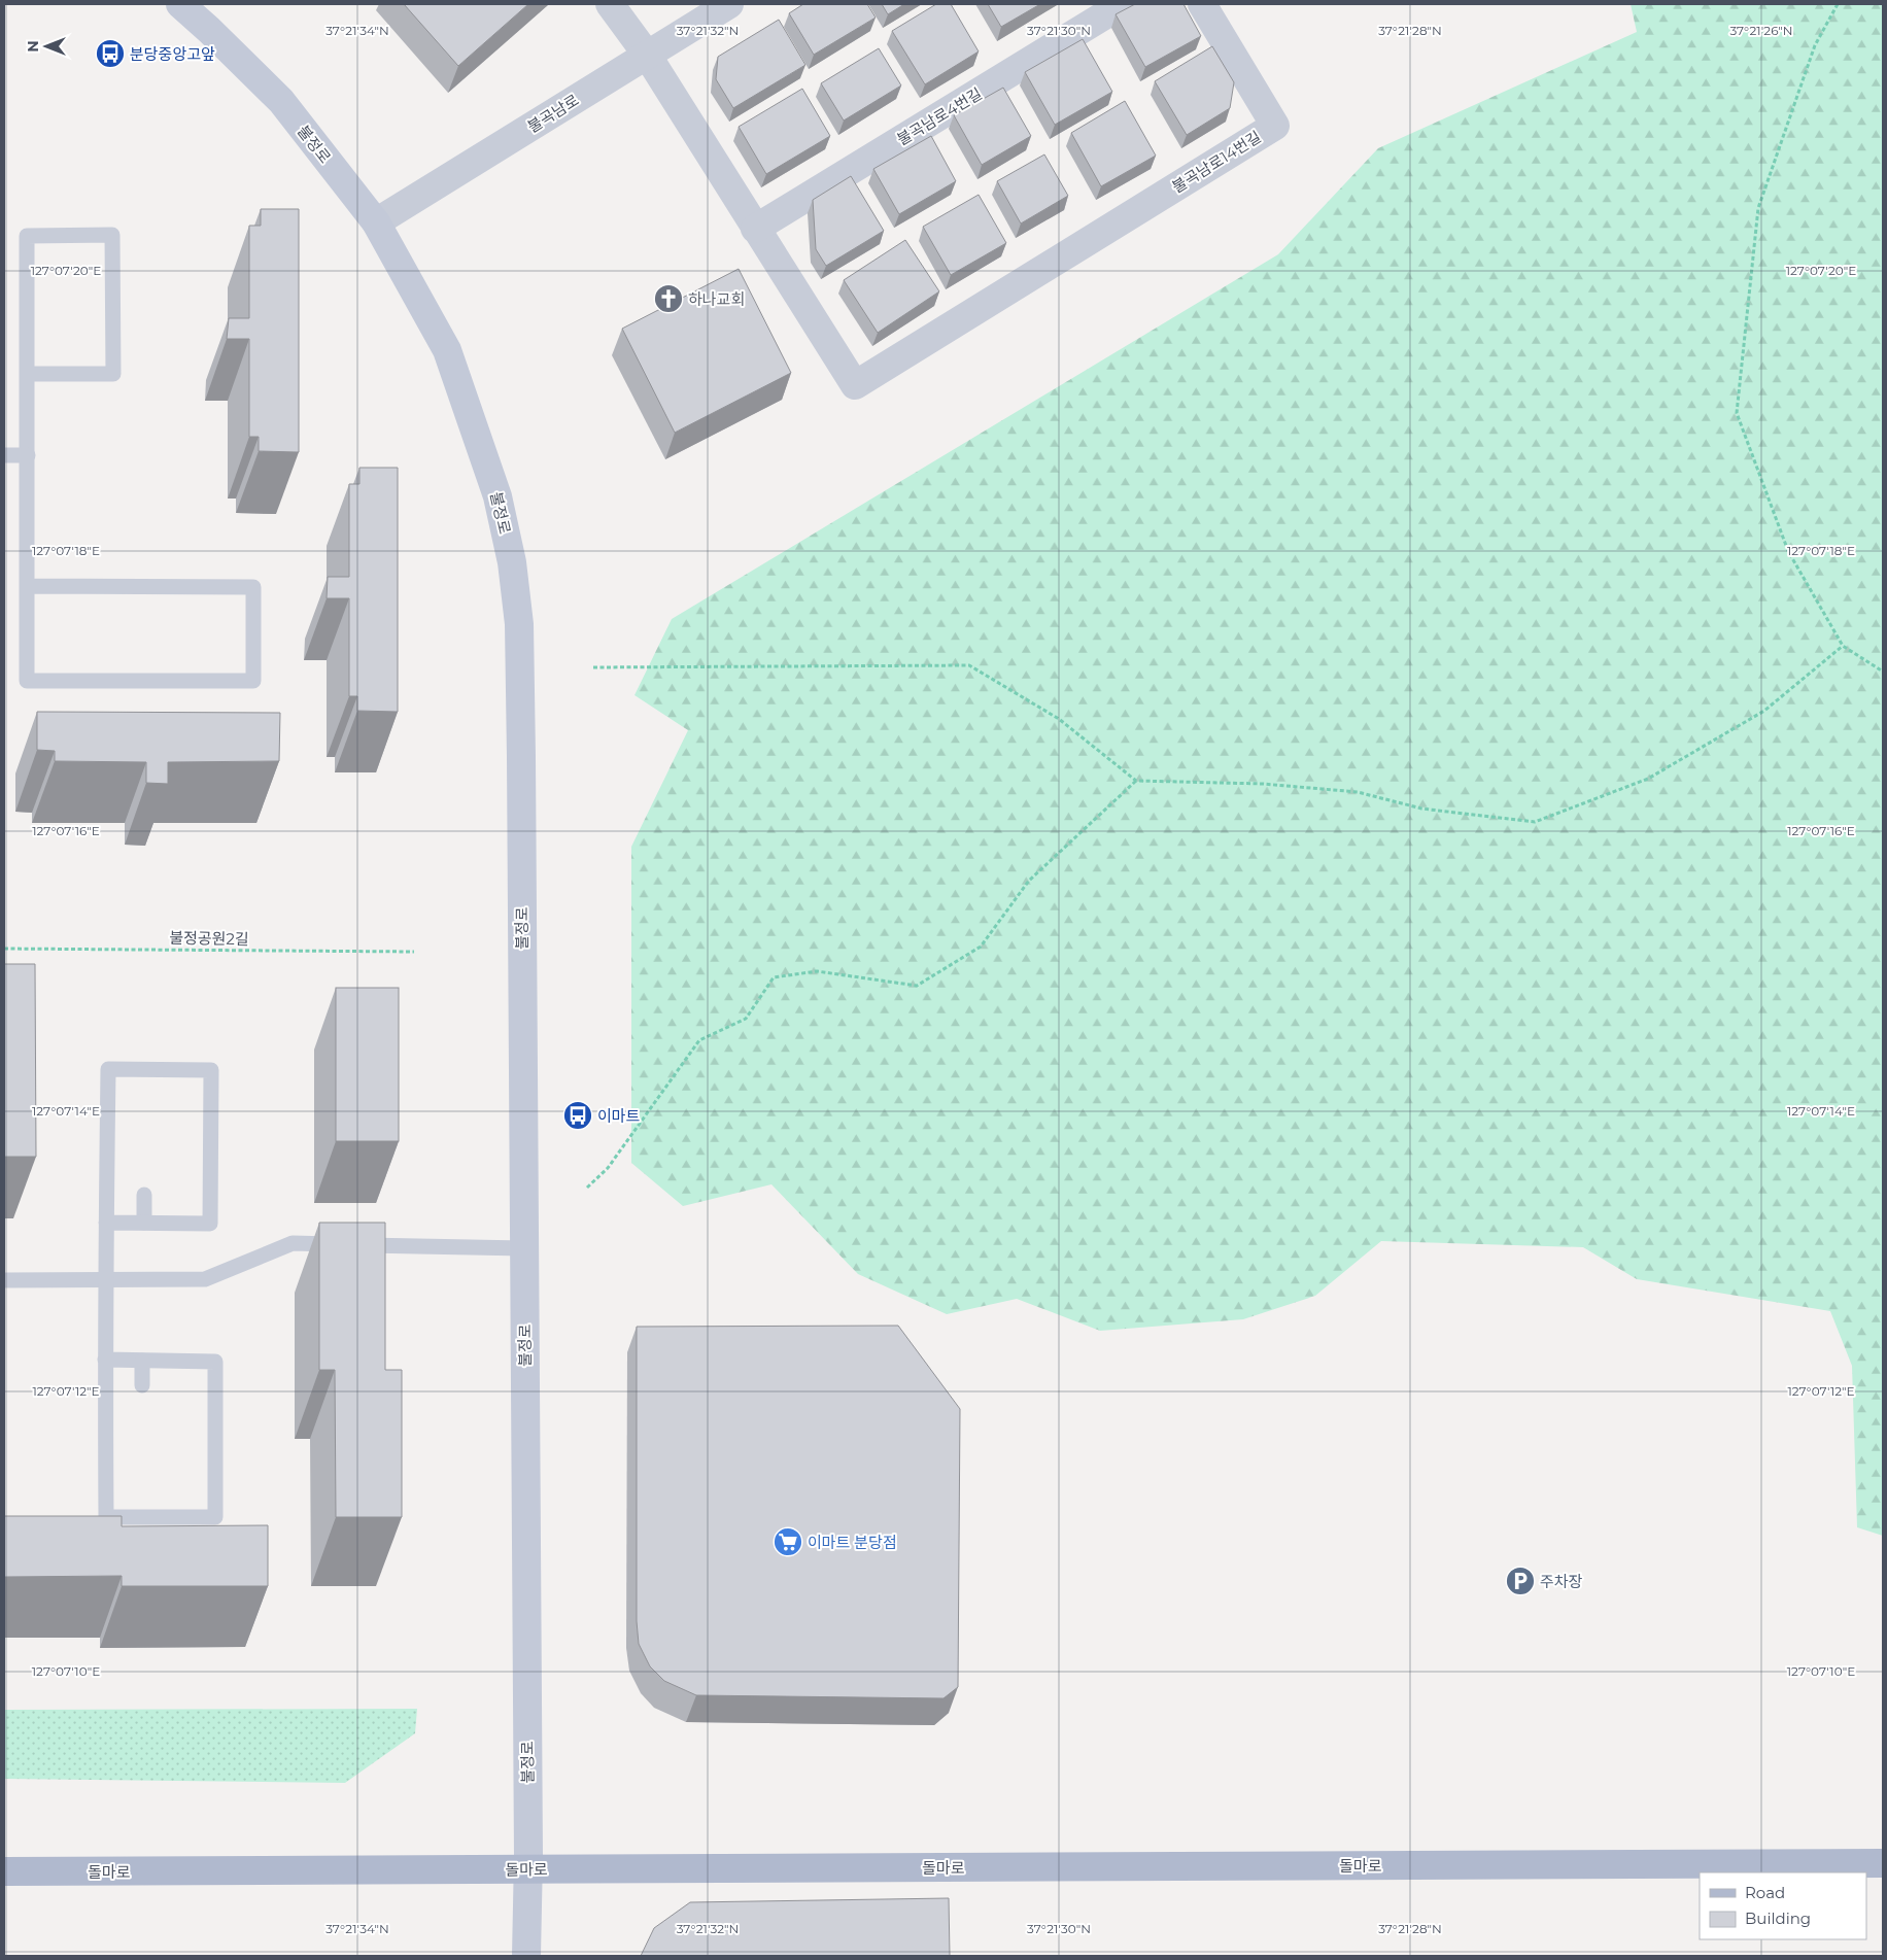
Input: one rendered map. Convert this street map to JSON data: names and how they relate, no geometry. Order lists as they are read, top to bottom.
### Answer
{
  "streets": {
    "main road": ["불정로", "돌마로"],
    "street": ["불곡남로", "불곡남로4번길", "불곡남로14번길"],
    "path": ["불정공원2길"]
  },
  "crossings": [
    ["불곡남로", "불정로"],
    ["불곡남로4번길", "불곡남로14번길"],
    ["불정로", "돌마로"]
  ],
  "places": {
    "bus stop": ["분당중앙고앞", "이마트"],
    "church": ["하나교회"],
    "supermarket": ["이마트 분당점"],
    "parking": ["주차장"]
  },
  "legend": ["Road", "Building"],
  "north": "left",
  "coordinates": [
    "37°21'34\"N",
    "37°21'32\"N",
    "37°21'30\"N",
    "37°21'28\"N",
    "37°21'26\"N",
    "127°07'20\"E",
    "127°07'18\"E",
    "127°07'16\"E",
    "127°07'14\"E",
    "127°07'12\"E",
    "127°07'10\"E"
  ]
}
